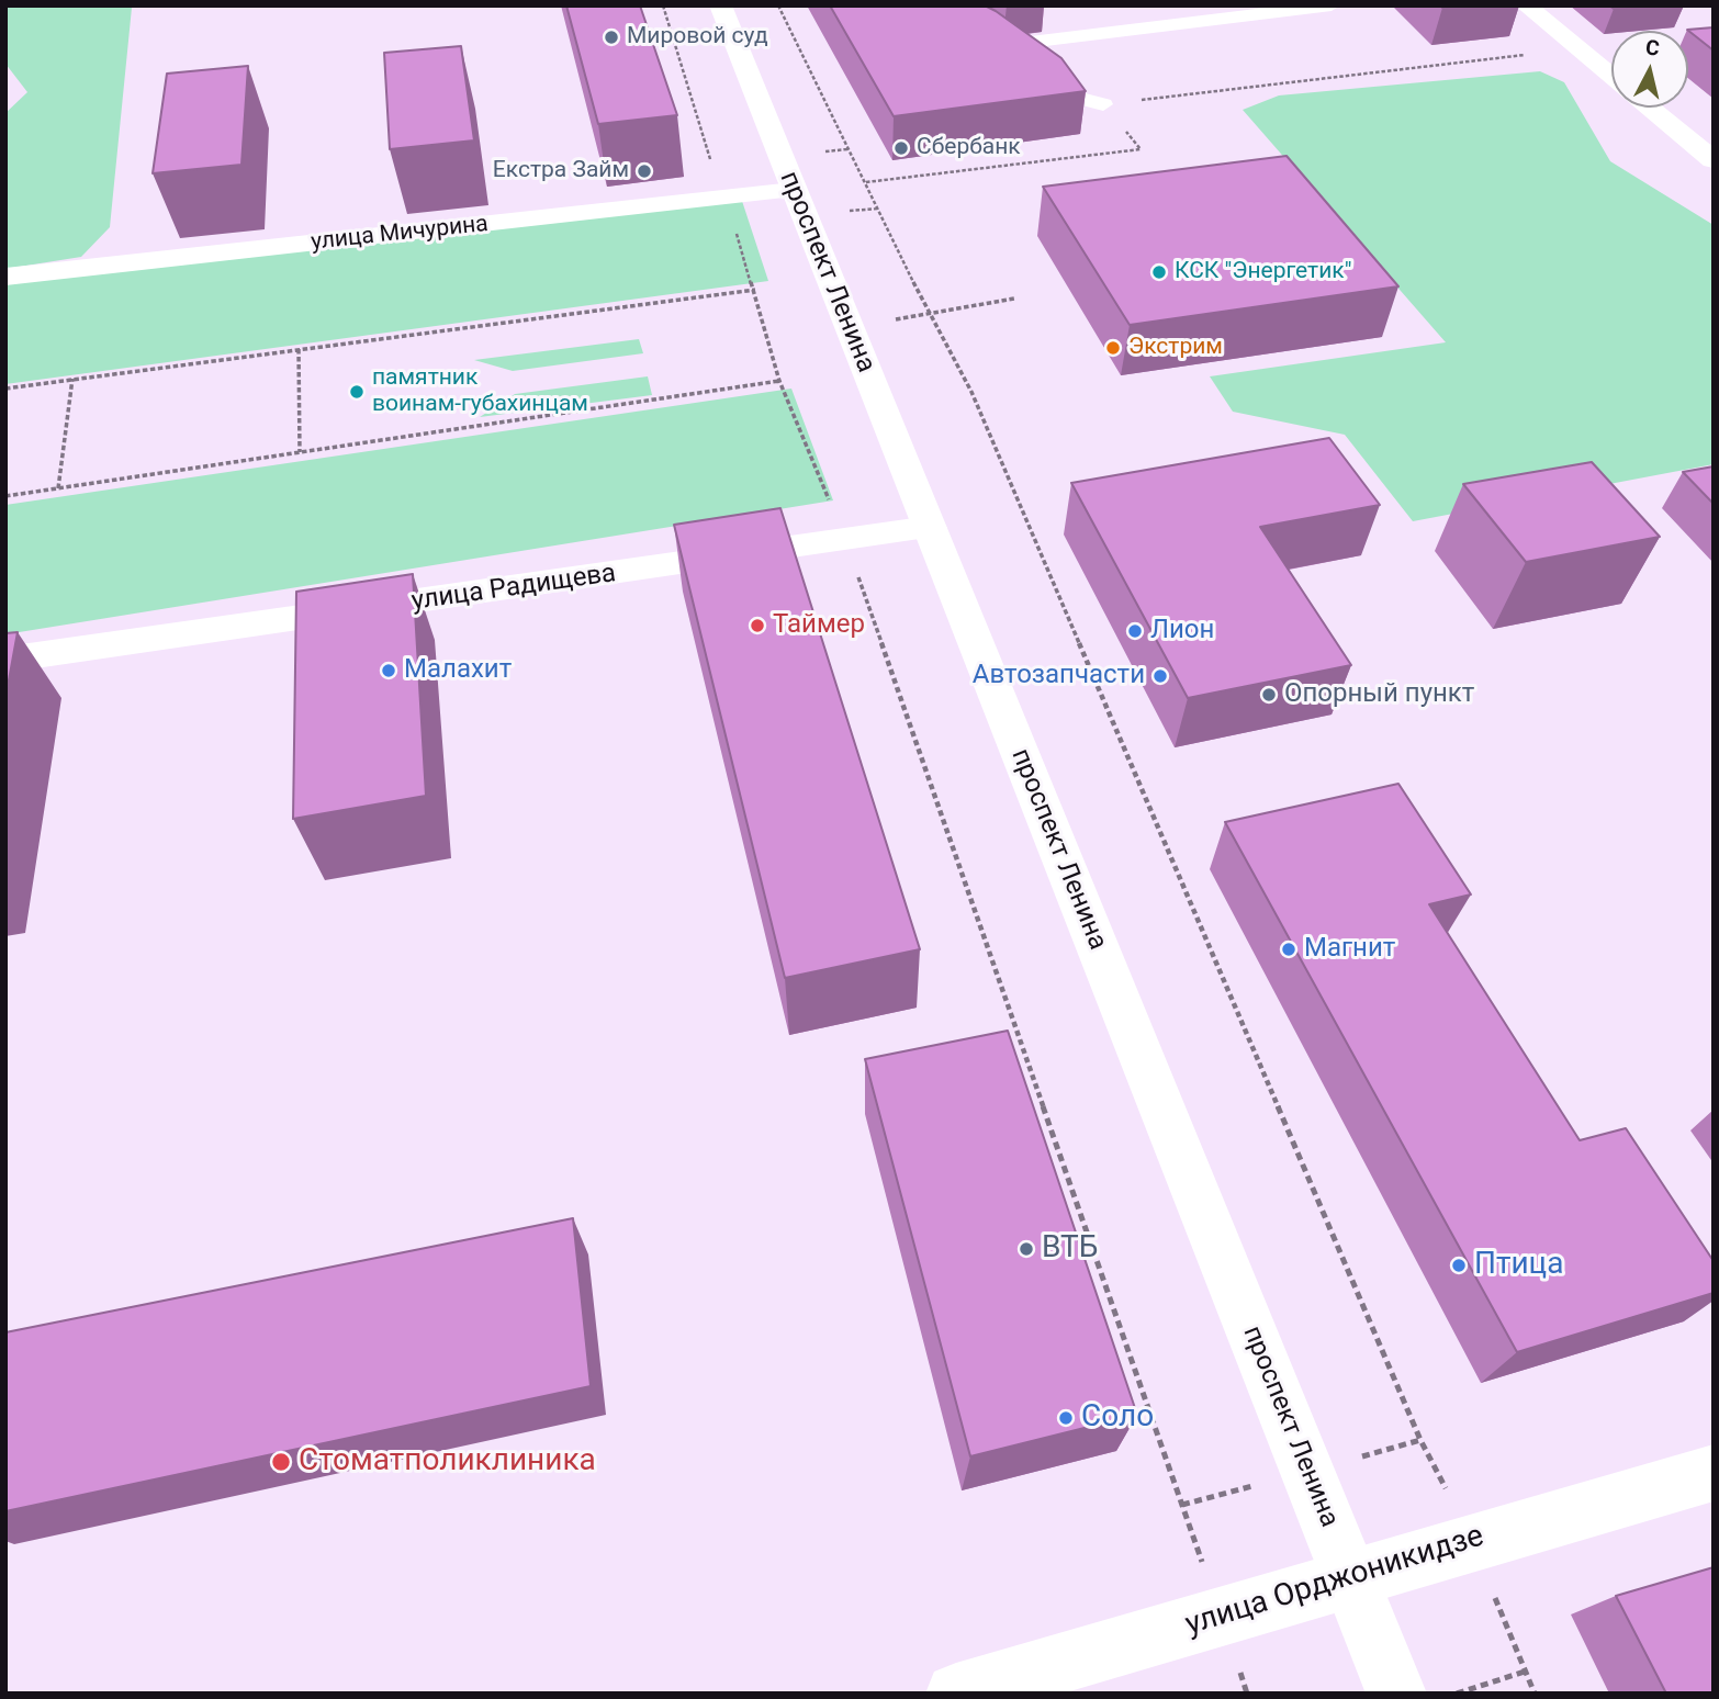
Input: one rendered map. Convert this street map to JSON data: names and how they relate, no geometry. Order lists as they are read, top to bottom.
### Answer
{
  "streets": {
    "street": [
      "улица Мичурина",
      "проспект Ленина",
      "улица Радищева",
      "улица Орджоникидзе"
    ]
  },
  "crossings": [
    ["улица Мичурина", "проспект Ленина"],
    ["проспект Ленина", "улица Радищева"],
    ["проспект Ленина", "улица Орджоникидзе"]
  ],
  "places": [
    "Мировой суд",
    "Сбербанк",
    "Екстра Займ",
    "КСК \"Энергетик\"",
    "Экстрим",
    "памятник воинам-губахинцам",
    "Таймер",
    "Лион",
    "Малахит",
    "Автозапчасти",
    "Опорный пункт",
    "Магнит",
    "ВТБ",
    "Птица",
    "Соло",
    "Стоматполиклиника"
  ],
  "north": "top"
}
